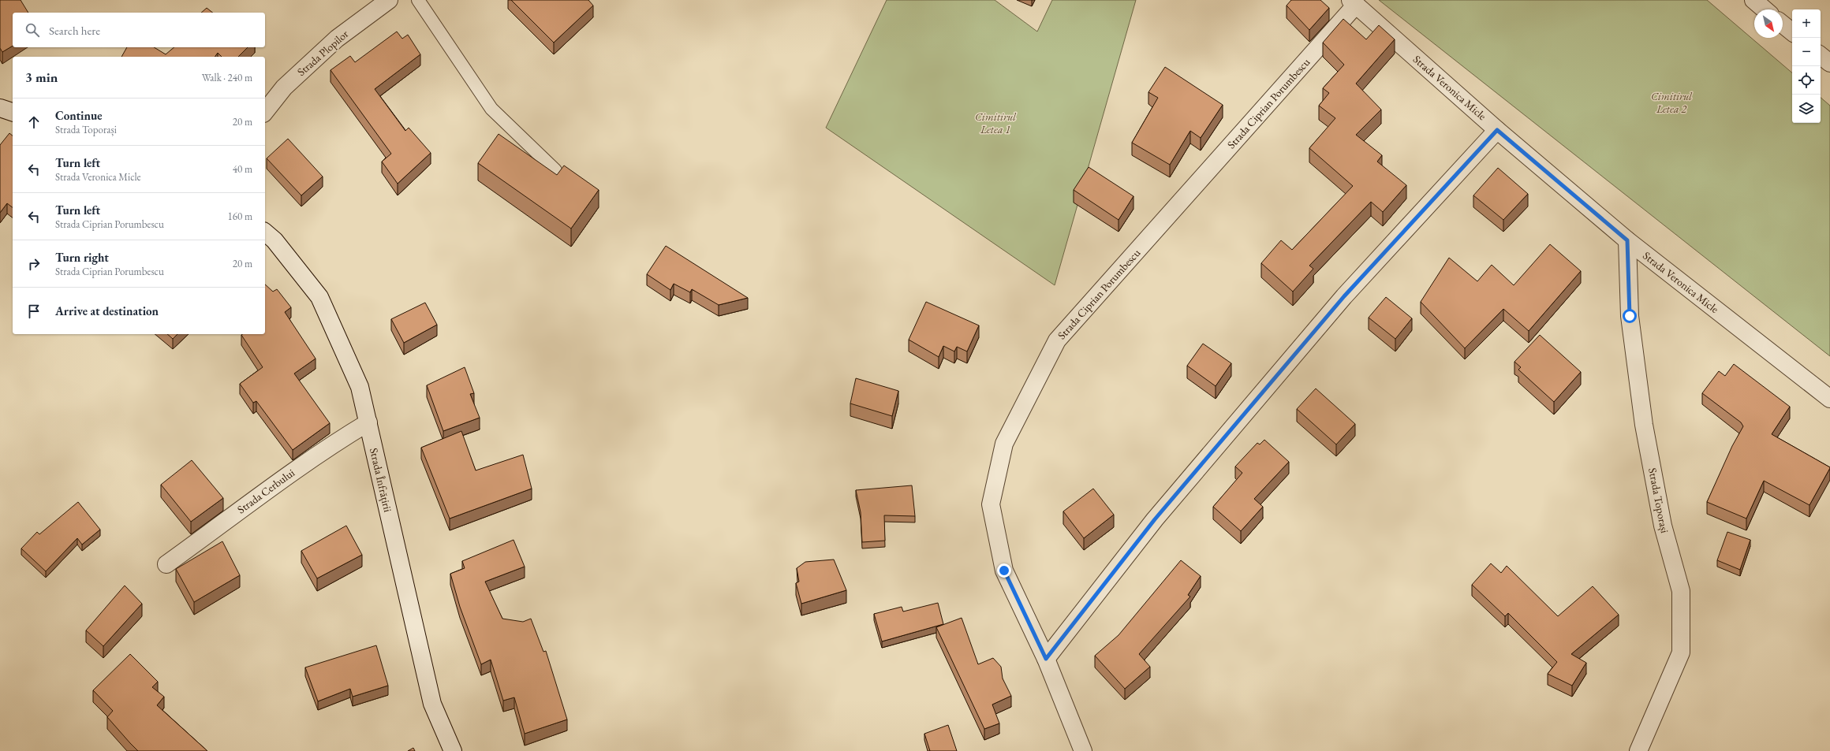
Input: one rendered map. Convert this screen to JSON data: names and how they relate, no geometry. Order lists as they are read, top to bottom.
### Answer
{
  "streets": {
    "street": [
      "Strada Plopilor",
      "Strada Veronica Micle",
      "Strada Ciprian Porumbescu",
      "Strada Înfrățirii",
      "Strada Cerbului",
      "Strada Toporași"
    ]
  },
  "crossings": [
    ["Strada Veronica Micle", "Strada Ciprian Porumbescu"],
    ["Strada Veronica Micle", "Strada Toporași"],
    ["Strada Înfrățirii", "Strada Cerbului"]
  ],
  "parks": ["Cimitirul Letea 2", "Cimitirul Letea 1"],
  "north": "bottom right",
  "page": {
    "map_buttons": ["+", "−"],
    "search": "Search here",
    "heading": ["3 min", "Walk · 240 m"],
    "list": [
      ["Continue", "Strada Toporași", "20 m"],
      ["Turn left", "Strada Veronica Micle", "40 m"],
      ["Turn left", "Strada Ciprian Porumbescu", "160 m"],
      ["Turn right", "Strada Ciprian Porumbescu", "20 m"],
      "Arrive at destination"
    ]
  }
}
